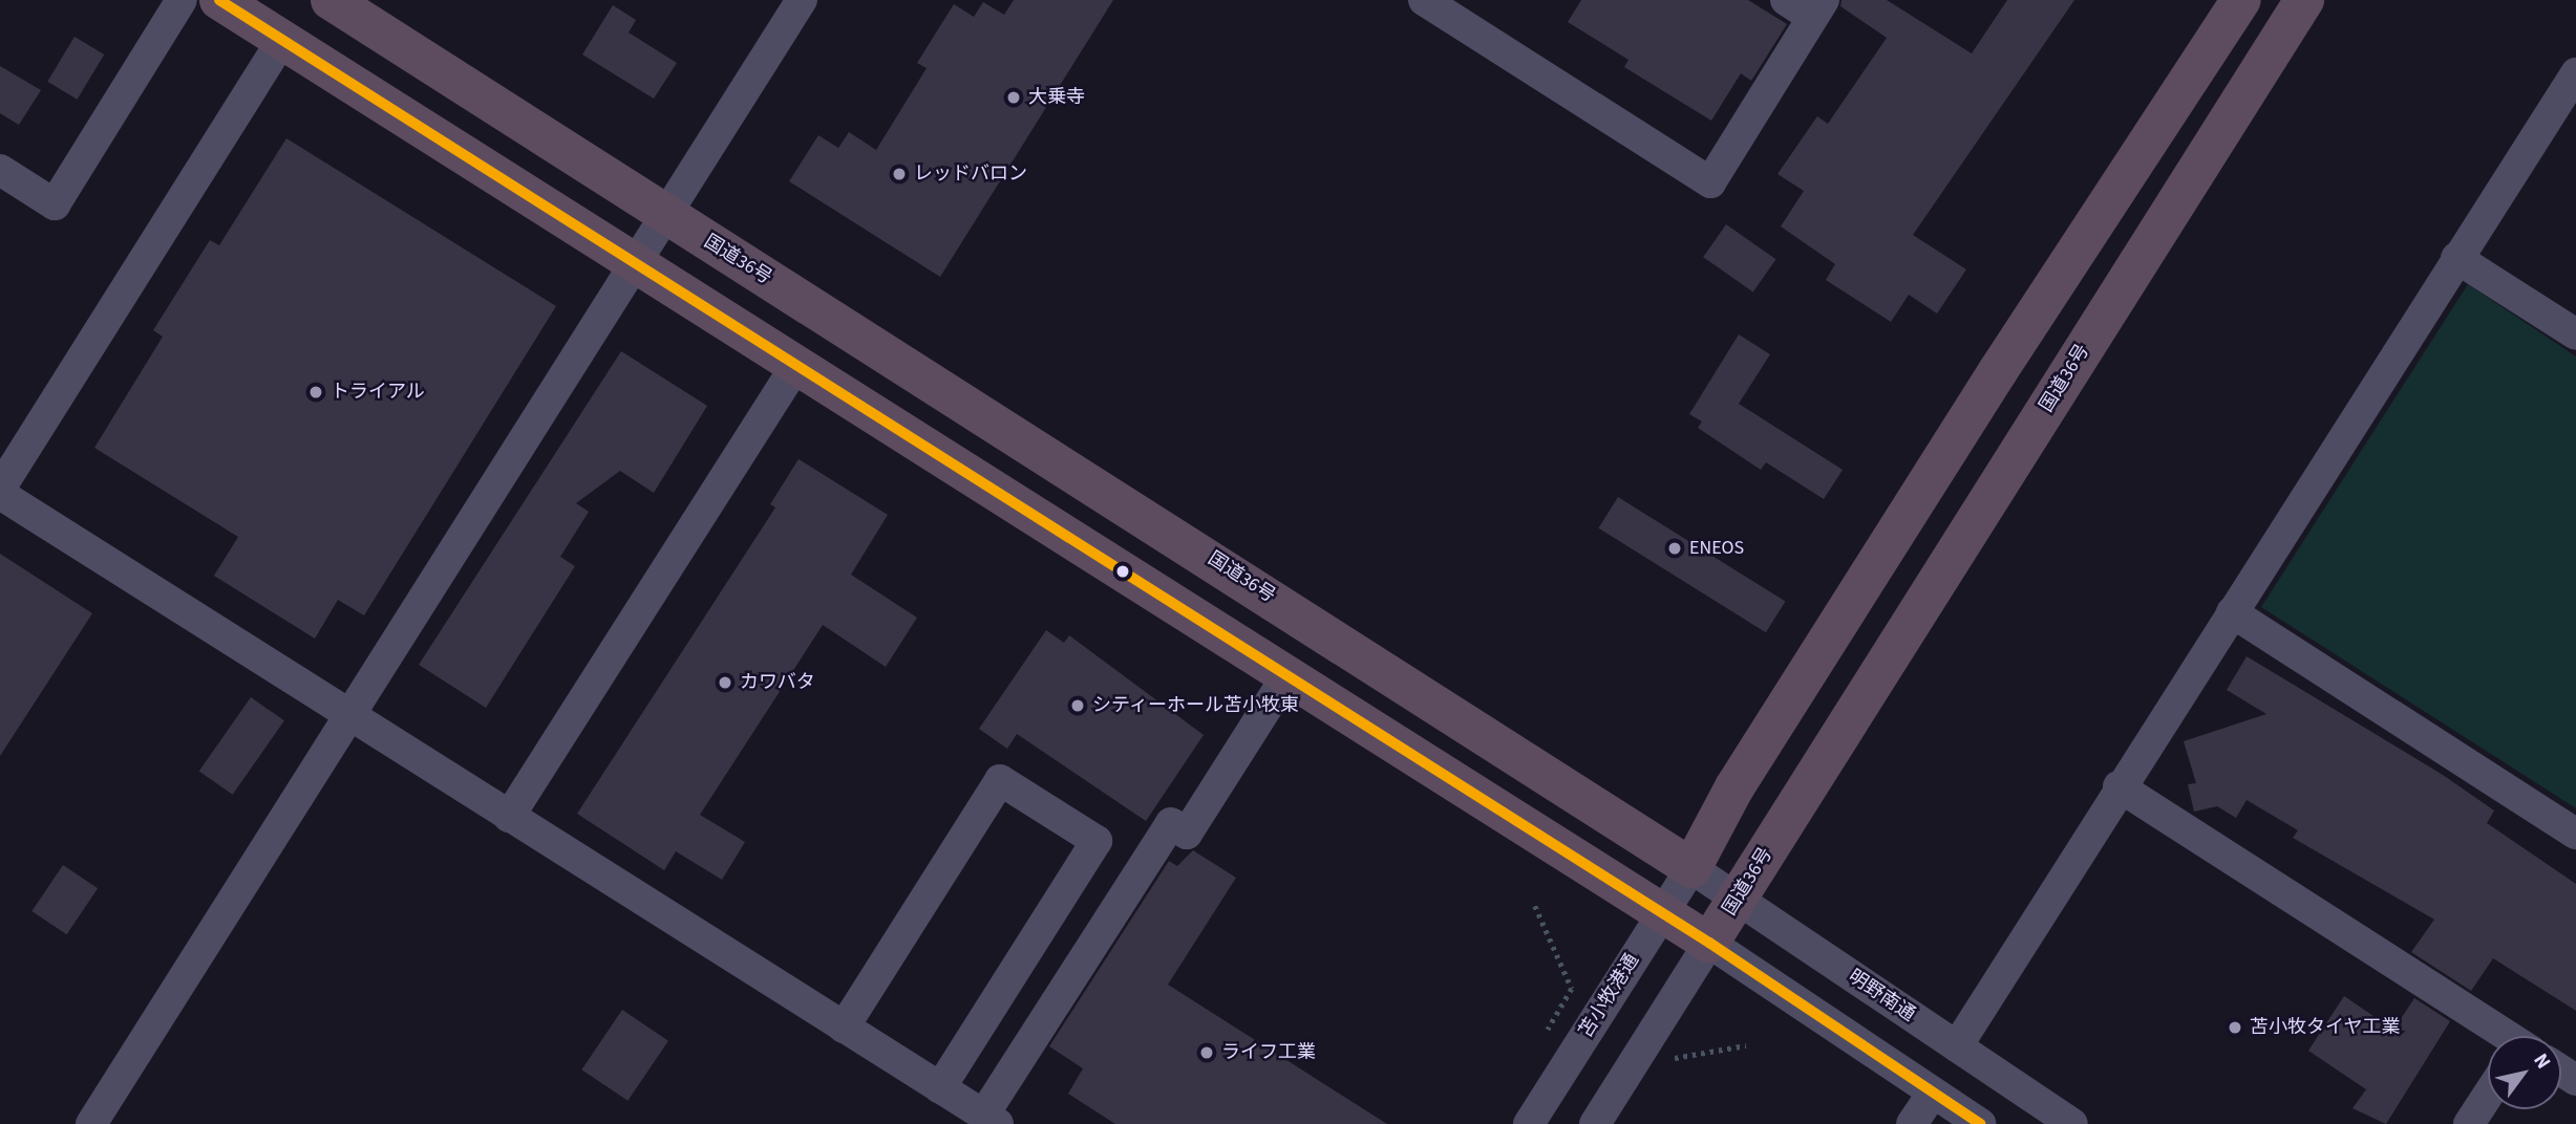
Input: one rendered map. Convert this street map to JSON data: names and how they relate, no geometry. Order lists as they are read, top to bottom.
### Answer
{
  "streets": {
    "highway": ["国道36号"],
    "street": ["苫小牧港通", "明野南通"]
  },
  "crossings": [
    ["国道36号", "苫小牧港通"],
    ["国道36号", "明野南通"],
    ["苫小牧港通", "明野南通"]
  ],
  "places": [
    "大乗寺",
    "レッドバロン",
    "トライアル",
    "ENEOS",
    "カワバタ",
    "シティーホール苫小牧東",
    "苫小牧タイヤ工業",
    "ライフ工業"
  ],
  "north": "top right"
}
